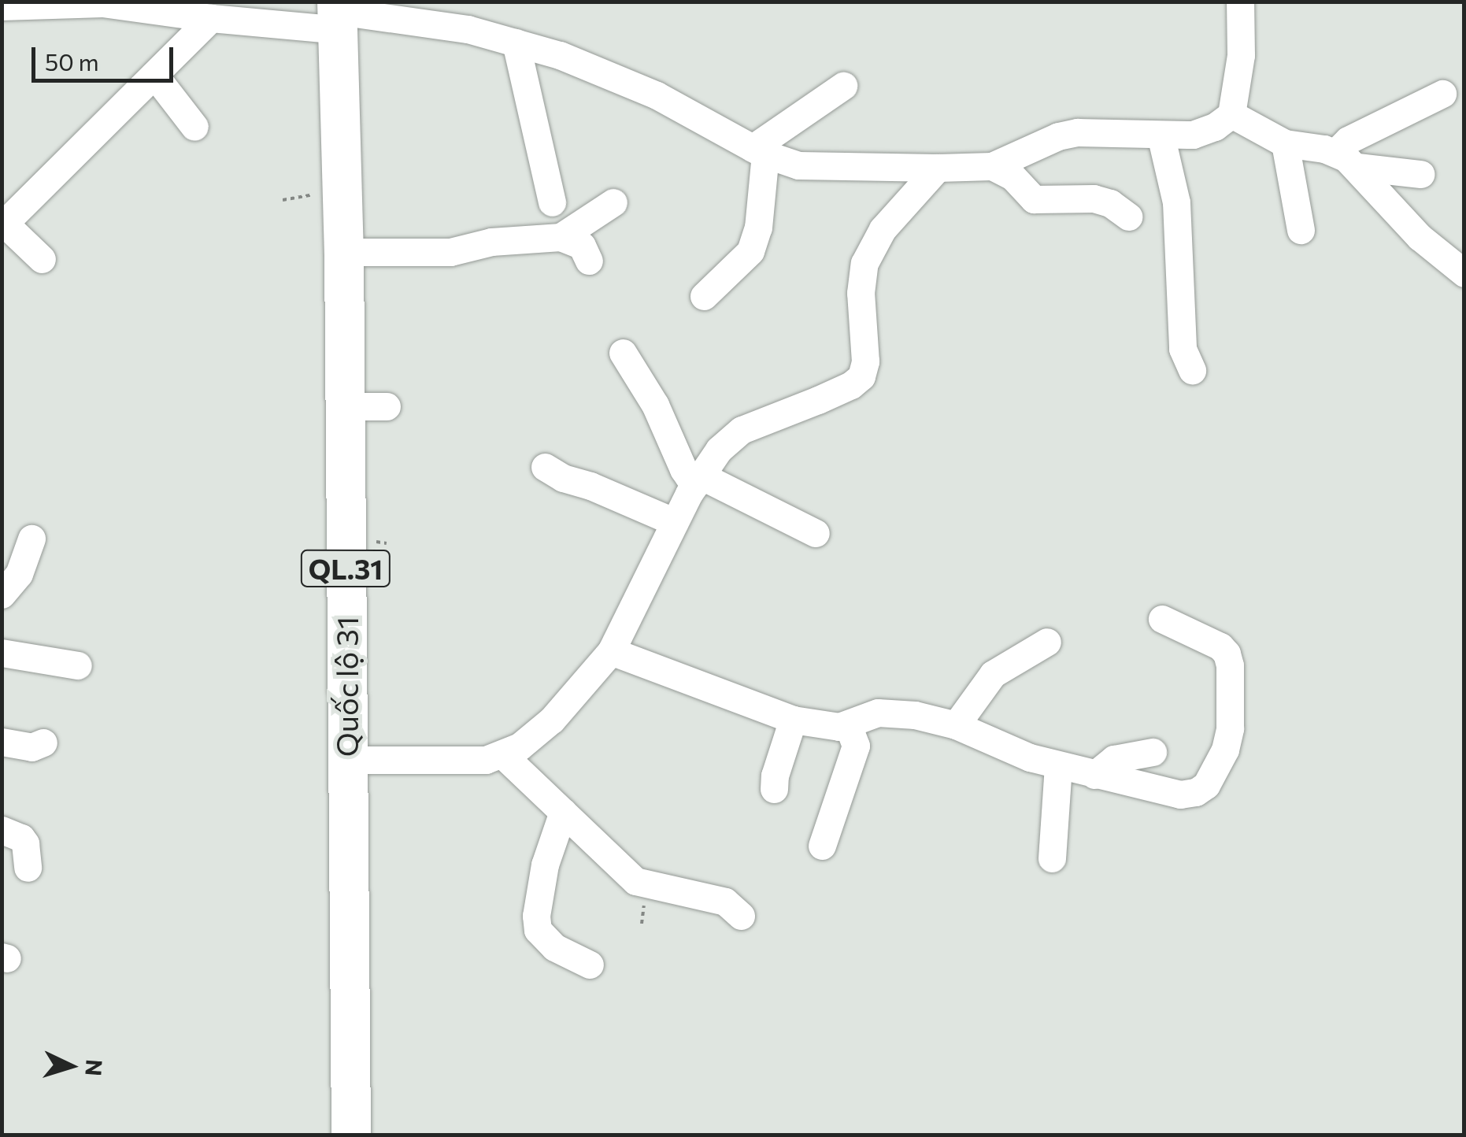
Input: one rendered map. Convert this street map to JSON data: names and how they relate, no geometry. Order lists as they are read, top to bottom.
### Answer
{
  "streets": {
    "highway": ["QL.31", "Quốc lộ 31"]
  },
  "scale_bar": "50 m",
  "north": "right"
}
